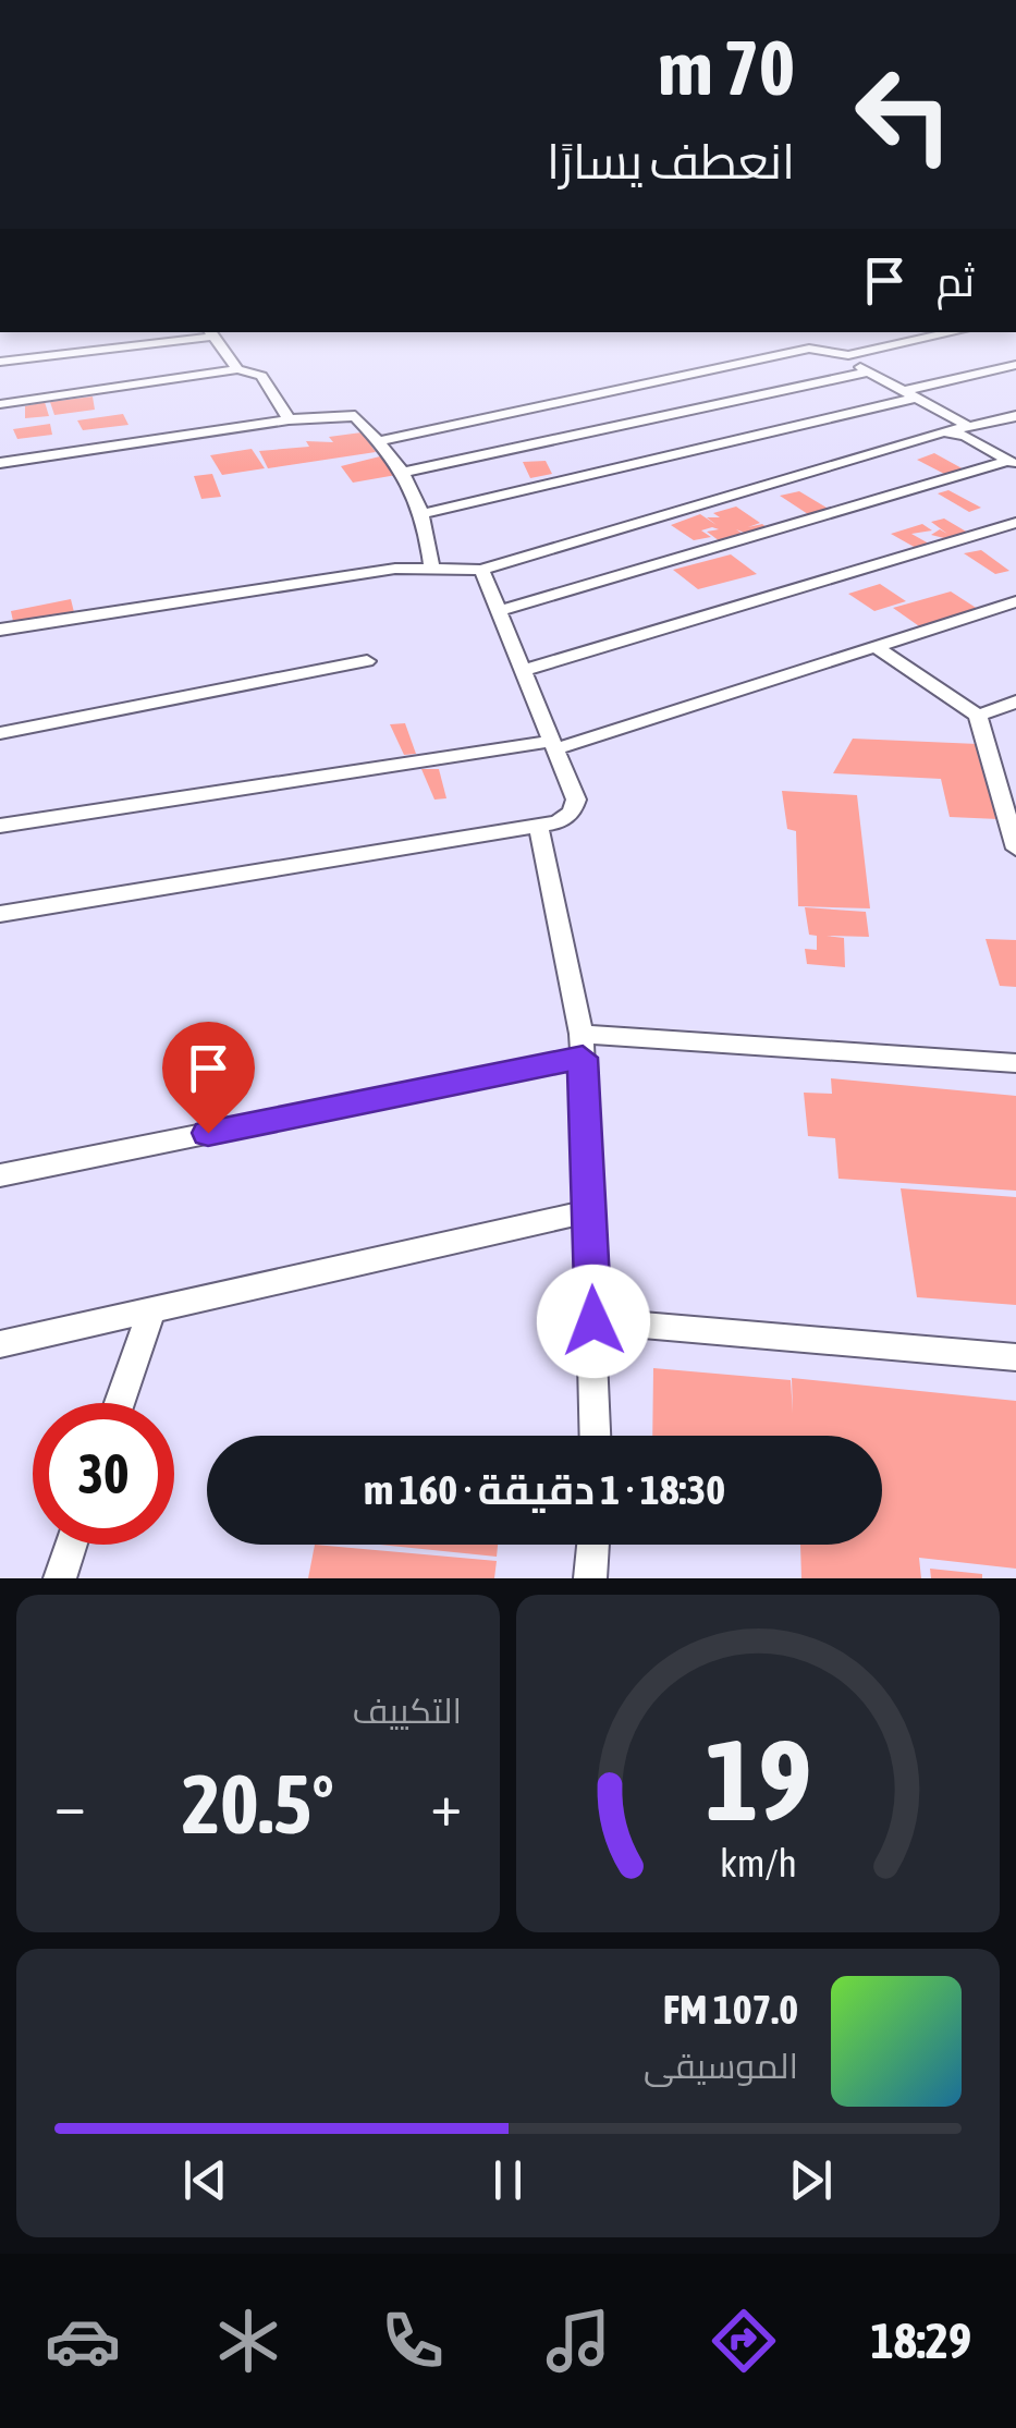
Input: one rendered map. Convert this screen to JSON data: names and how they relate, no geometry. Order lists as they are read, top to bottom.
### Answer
{
  "page": {
    "turn": ["70 m", "انعطف يسارًا"],
    "then": "ثم",
    "limit": "30",
    "trip": "18:30 · 1 دقيقة · 160 m",
    "tile": "التكييف",
    "heat": ["−", "20.5°", "+"],
    "song": ["107.0 FM", "الموسيقى"],
    "tabs": "18:29",
    "gauge": ["19", "km/h"]
  }
}
